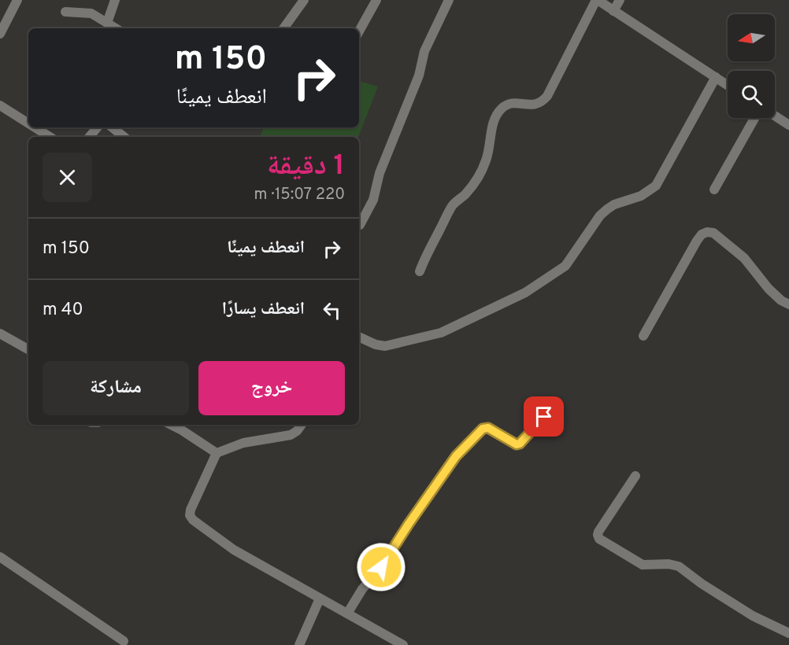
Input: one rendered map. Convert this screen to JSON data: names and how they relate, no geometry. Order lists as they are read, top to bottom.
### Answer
{
  "north": "left",
  "page": {
    "turn": ["150 m", "انعطف يمينًا"],
    "heading": ["1 دقيقة", "220 m · 15:07"],
    "list": [
      {
        "name": "انعطف يمينًا",
        "value": "150 m"
      },
      {
        "name": "انعطف يسارًا",
        "value": "40 m"
      }
    ],
    "buttons": ["خروج", "مشاركة"]
  }
}
